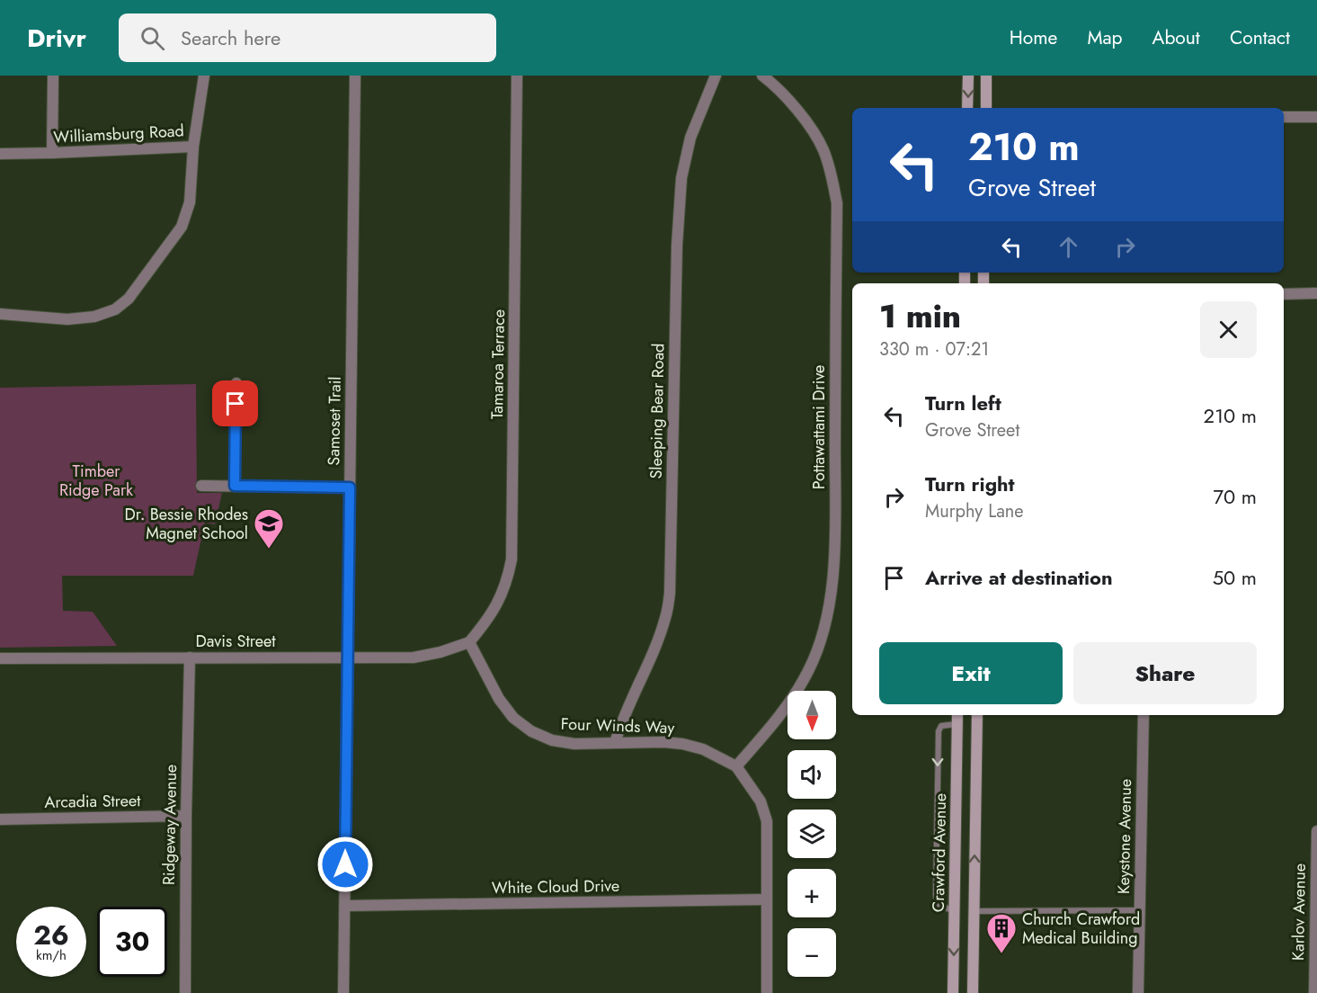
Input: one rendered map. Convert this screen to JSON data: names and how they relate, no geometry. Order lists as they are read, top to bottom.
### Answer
{
  "streets": {
    "main road": ["Crawford Avenue"],
    "street": [
      "Williamsburg Road",
      "Tamaroa Terrace",
      "Sleeping Bear Road",
      "Samoset Trail",
      "Pottawattami Drive",
      "Davis Street",
      "Four Winds Way",
      "Arcadia Street",
      "Ridgeway Avenue",
      "Keystone Avenue",
      "White Cloud Drive",
      "Karlov Avenue"
    ]
  },
  "crossings": [
    ["Tamaroa Terrace", "Davis Street"],
    ["Tamaroa Terrace", "Four Winds Way"],
    ["Sleeping Bear Road", "Four Winds Way"],
    ["Samoset Trail", "Davis Street"],
    ["Samoset Trail", "White Cloud Drive"],
    ["Pottawattami Drive", "Four Winds Way"],
    ["Davis Street", "Four Winds Way"],
    ["Davis Street", "Ridgeway Avenue"],
    ["Four Winds Way", "White Cloud Drive"],
    ["Arcadia Street", "Ridgeway Avenue"]
  ],
  "parks": ["Timber Ridge Park"],
  "places": {
    "school or university": ["Dr. Bessie Rhodes Magnet School"],
    "building": ["Church Crawford Medical Building"]
  },
  "north": "bottom",
  "page": {
    "header": "Drivr",
    "search": "Search here",
    "nav": [
      "Home",
      "Map",
      "About",
      "Contact"
    ],
    "turn": ["210 m", "Grove Street"],
    "heading": ["1 min", "330 m · 07:21"],
    "list": [
      {
        "name": "Turn left",
        "note": "Grove Street",
        "value": "210 m"
      },
      {
        "name": "Turn right",
        "note": "Murphy Lane",
        "value": "70 m"
      },
      {
        "name": "Arrive at destination",
        "value": "50 m"
      }
    ],
    "buttons": ["Exit", "Share"],
    "map_buttons": ["+", "−"],
    "speed": "26 km/h",
    "limit": "30"
  }
}
